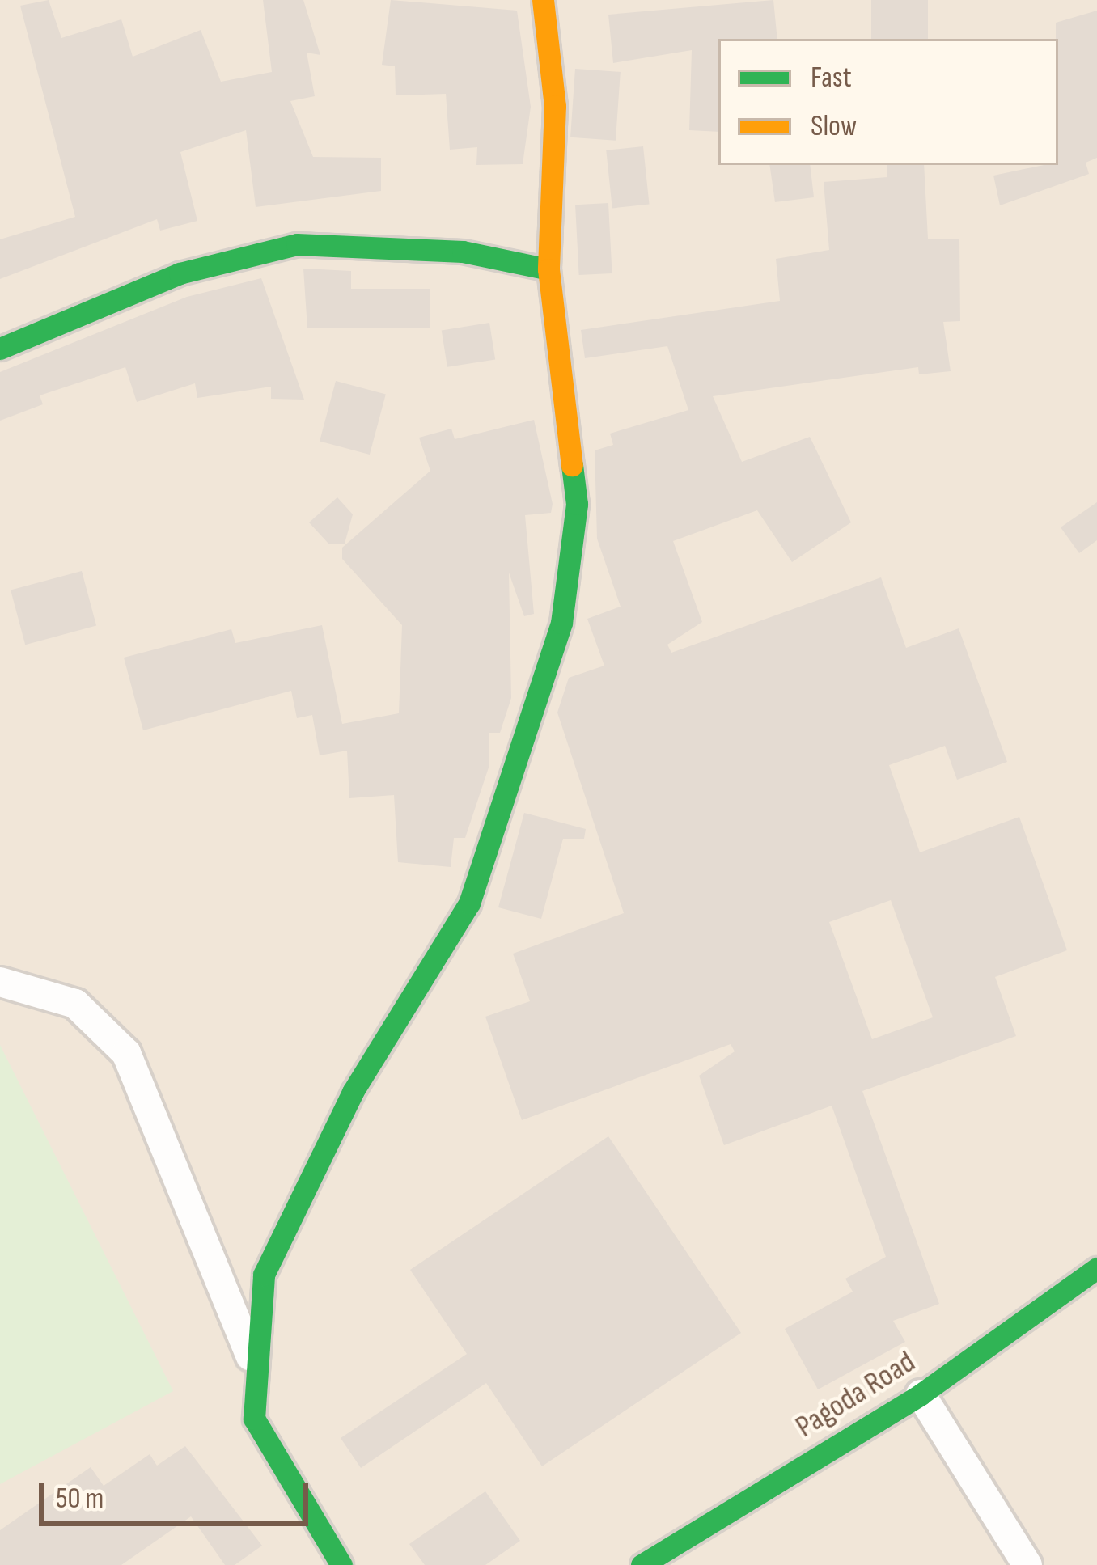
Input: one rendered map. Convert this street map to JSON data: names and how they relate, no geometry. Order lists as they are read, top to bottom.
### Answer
{
  "streets": {
    "street": ["Pagoda Road"]
  },
  "legend": ["Fast", "Slow"],
  "scale_bar": "50 m"
}
